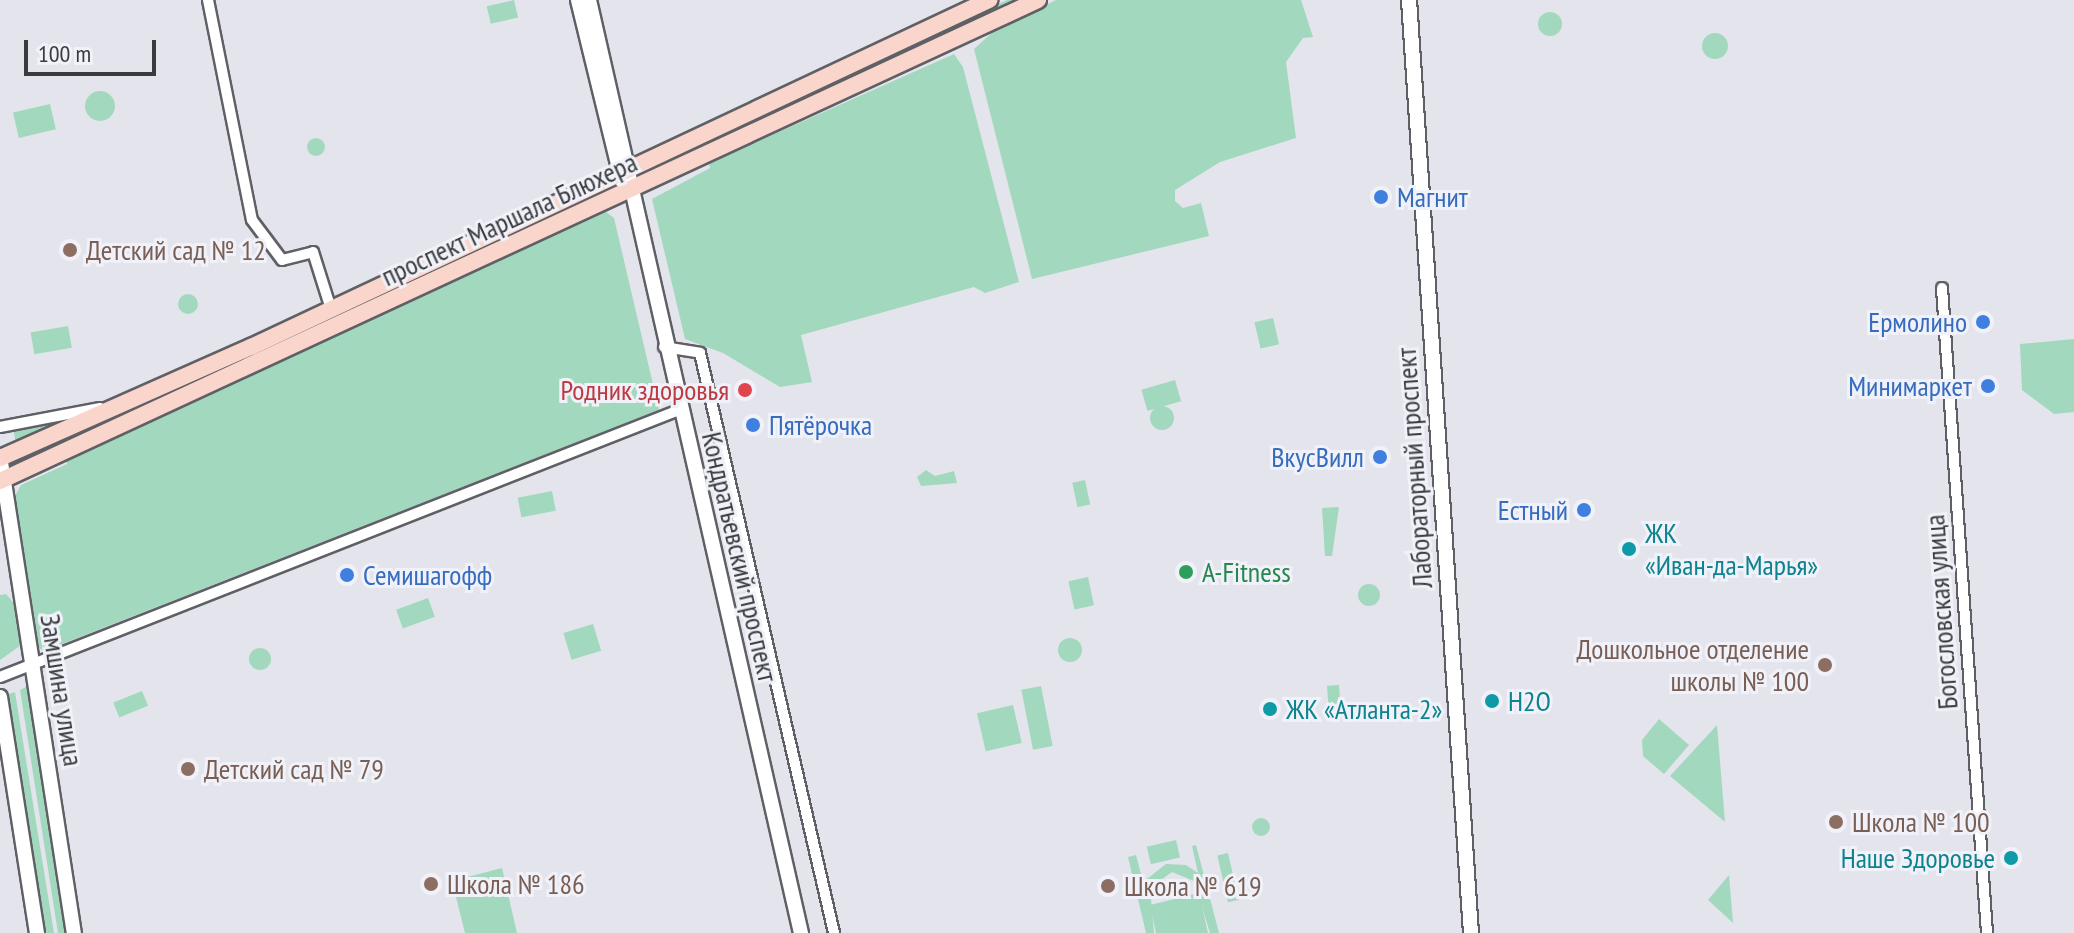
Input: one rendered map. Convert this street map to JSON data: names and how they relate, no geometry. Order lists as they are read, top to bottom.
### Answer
{
  "streets": {
    "main road": ["проспект Маршала Блюхера"],
    "street": [
      "Лабораторный проспект",
      "Кондратьевский проспект",
      "Богословская улица",
      "Замшина улица"
    ]
  },
  "crossings": [
    ["проспект Маршала Блюхера", "Кондратьевский проспект"],
    ["проспект Маршала Блюхера", "Замшина улица"]
  ],
  "places": [
    "Магнит",
    "Детский сад № 12",
    "Ермолино",
    "Минимаркет",
    "Родник здоровья",
    "Пятёрочка",
    "ВкусВилл",
    "Естный",
    "ЖК «Иван-да-Марья»",
    "A-Fitness",
    "Семишагофф",
    "Дошкольное отделение школы № 100",
    "H2O",
    "ЖК «Атланта-2»",
    "Детский сад № 79",
    "Школа № 100",
    "Наше Здоровье",
    "Школа № 186",
    "Школа № 619"
  ],
  "scale_bar": "100 m"
}
